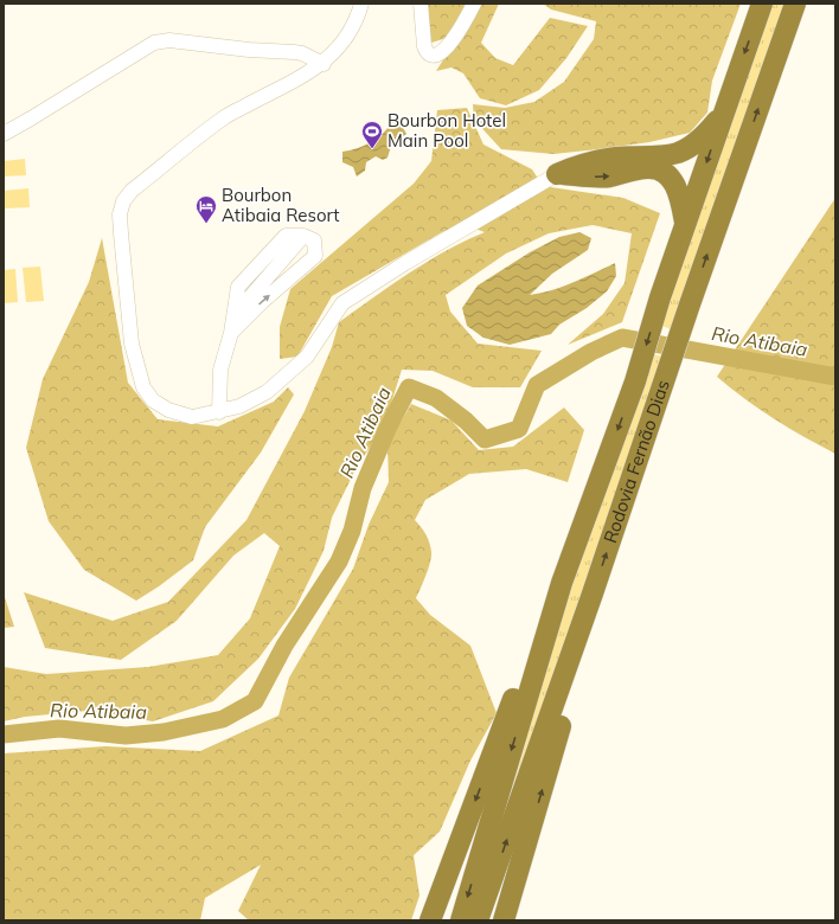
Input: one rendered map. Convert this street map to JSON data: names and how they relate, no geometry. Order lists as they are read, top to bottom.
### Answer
{
  "streets": {
    "highway": ["Rodovia Fernão Dias"]
  },
  "water": ["Rio Atibaia"],
  "places": {
    "sports": ["Bourbon Hotel Main Pool"],
    "hotel": ["Bourbon Atibaia Resort"]
  }
}
